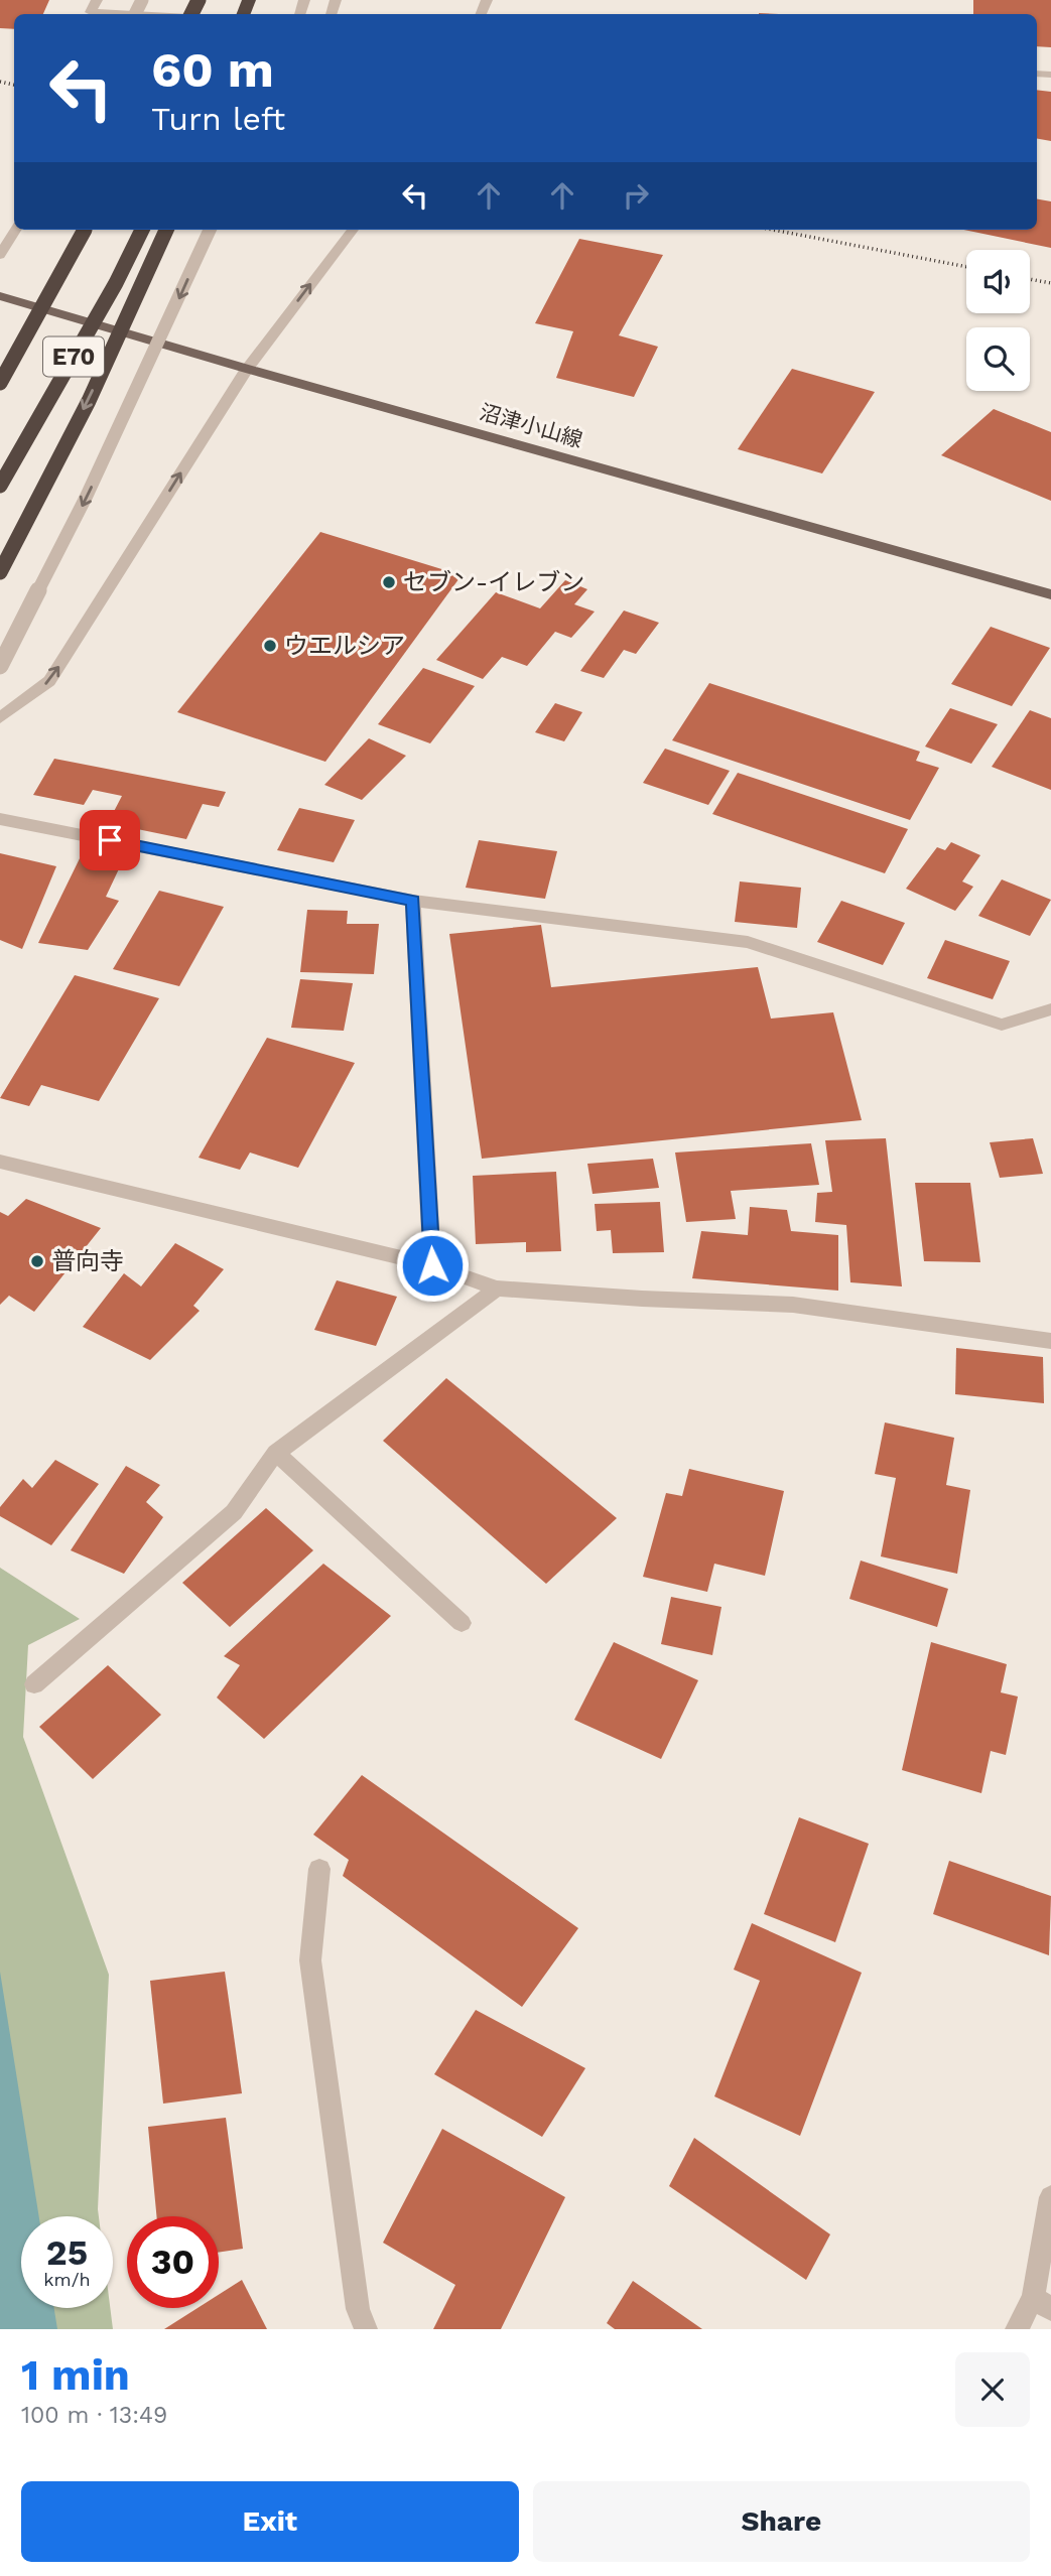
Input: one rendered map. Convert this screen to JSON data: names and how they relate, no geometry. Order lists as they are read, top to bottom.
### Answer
{
  "streets": {
    "highway": ["E70"],
    "main road": ["沼津小山線"]
  },
  "places": ["セブン-イレブン", "ウエルシア", "普向寺"],
  "page": {
    "turn": ["60 m", "Turn left"],
    "speed": "25 km/h",
    "limit": "30",
    "heading": ["1 min", "100 m · 13:49"],
    "buttons": ["Exit", "Share"]
  }
}
